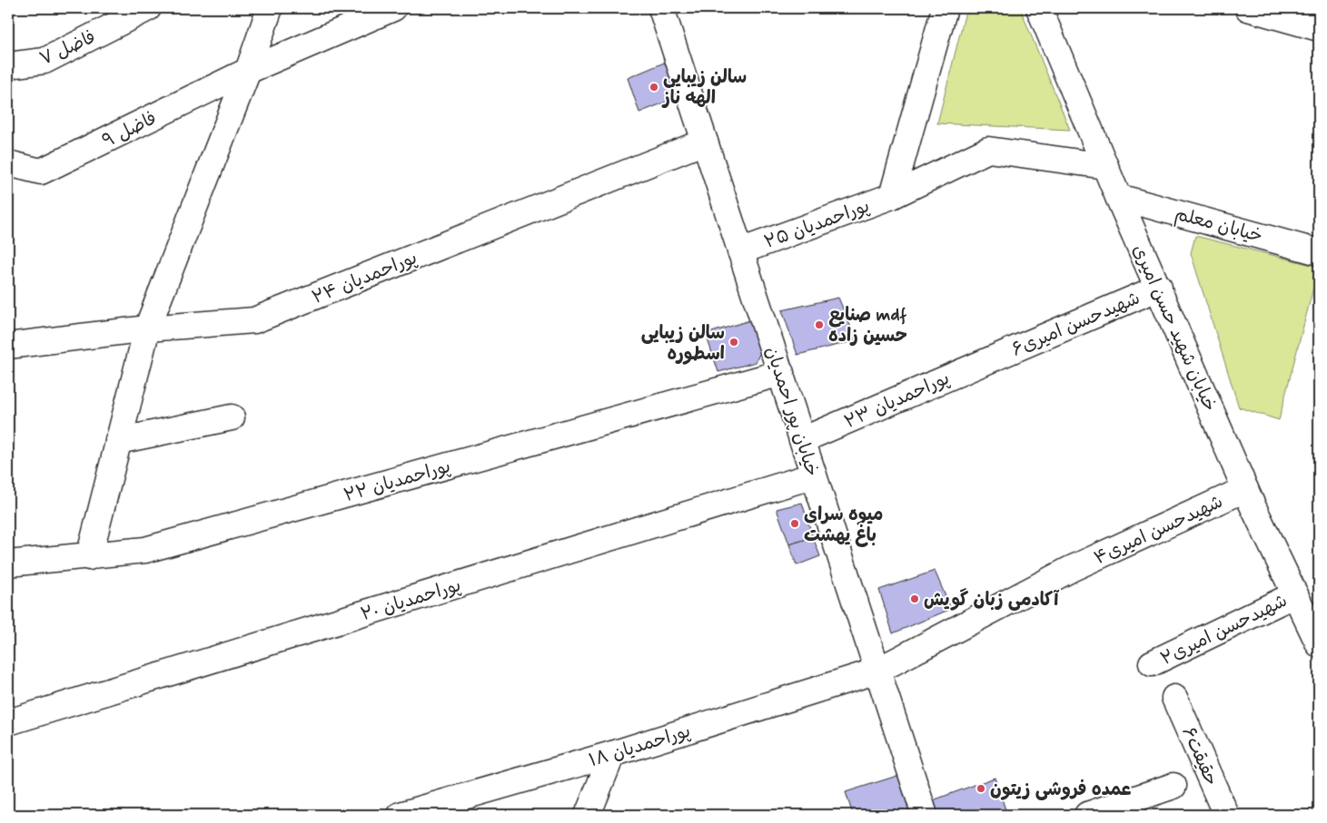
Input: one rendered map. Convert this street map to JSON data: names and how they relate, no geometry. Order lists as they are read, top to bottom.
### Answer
{
  "streets": {
    "street": [
      "فاضل ۷",
      "فاضل ۹",
      "پوراحمدیان ۲۵",
      "خیابان معلم",
      "پوراحمدیان ۲۴",
      "شهیدحسن امیری۶",
      "خیابان شهید حسن امیری",
      "پوراحمدیان ۲۳",
      "خیابان پور احمدیان",
      "پوراحمدیان ۲۲",
      "شهیدحسن امیری۴",
      "پوراحمدیان ۲۰",
      "شهیدحسن امیری۲",
      "پوراحمدیان ۱۸",
      "حقیقت۶"
    ]
  },
  "crossings": [
    ["پوراحمدیان ۲۵", "خیابان شهید حسن امیری"],
    ["پوراحمدیان ۲۵", "خیابان پور احمدیان"],
    ["خیابان معلم", "خیابان شهید حسن امیری"],
    ["پوراحمدیان ۲۴", "خیابان پور احمدیان"],
    ["شهیدحسن امیری۶", "خیابان شهید حسن امیری"],
    ["شهیدحسن امیری۶", "پوراحمدیان ۲۳"],
    ["خیابان شهید حسن امیری", "شهیدحسن امیری۴"],
    ["خیابان شهید حسن امیری", "شهیدحسن امیری۲"],
    ["پوراحمدیان ۲۳", "خیابان پور احمدیان"],
    ["خیابان پور احمدیان", "پوراحمدیان ۲۲"],
    ["خیابان پور احمدیان", "شهیدحسن امیری۴"],
    ["خیابان پور احمدیان", "پوراحمدیان ۲۰"],
    ["خیابان پور احمدیان", "پوراحمدیان ۱۸"],
    ["شهیدحسن امیری۴", "پوراحمدیان ۱۸"]
  ],
  "places": [
    "سالن زیبایی الهه ناز",
    "صنایع mdf حسین زاده",
    "سالن زیبایی اسطوره",
    "میوه سرای باغ یهشت",
    "آکادمی زبان گویش",
    "عمده فروشی زیتون"
  ]
}
